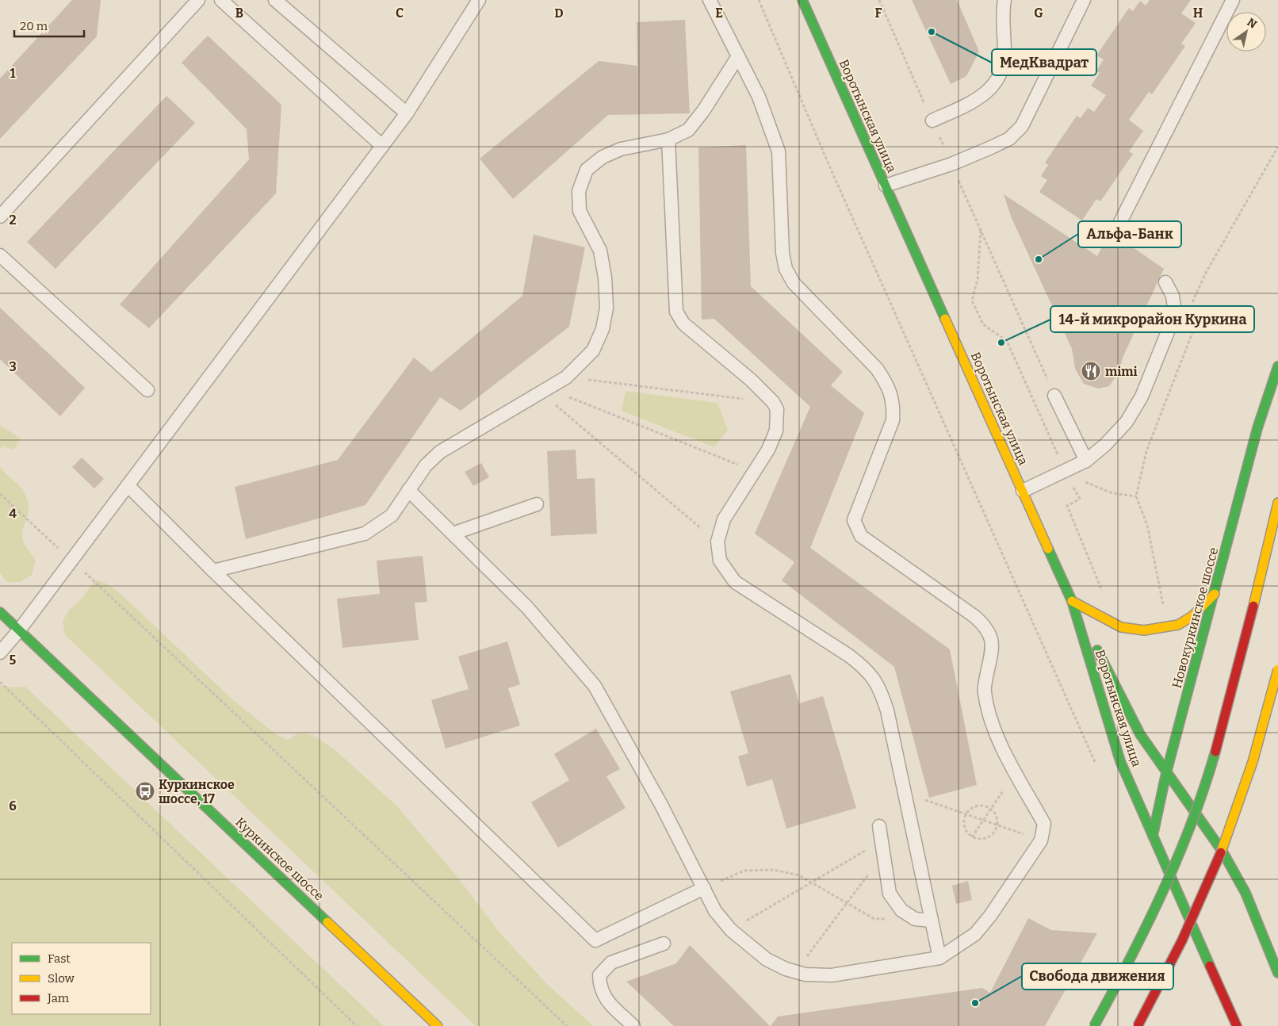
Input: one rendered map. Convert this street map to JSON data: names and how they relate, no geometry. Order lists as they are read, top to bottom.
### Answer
{
  "streets": {
    "main road": ["Воротынская улица", "Новокуркинское шоссе", "Куркинское шоссе"]
  },
  "crossings": [
    ["Воротынская улица", "Новокуркинское шоссе"]
  ],
  "places": {
    "other": [
      "МедКвадрат",
      "Альфа-Банк",
      "14-й микрорайон Куркина",
      "Свобода движения"
    ],
    "restaurant": ["mimi"],
    "bus stop": ["Куркинское шоссе, 17"]
  },
  "legend": ["Fast", "Slow", "Jam"],
  "scale_bar": "20 m",
  "north": "top right",
  "grid": {
    "columns": [
      "B",
      "C",
      "D",
      "E",
      "F",
      "G",
      "H"
    ],
    "rows": [
      "1",
      "2",
      "3",
      "4",
      "5",
      "6"
    ]
  }
}
